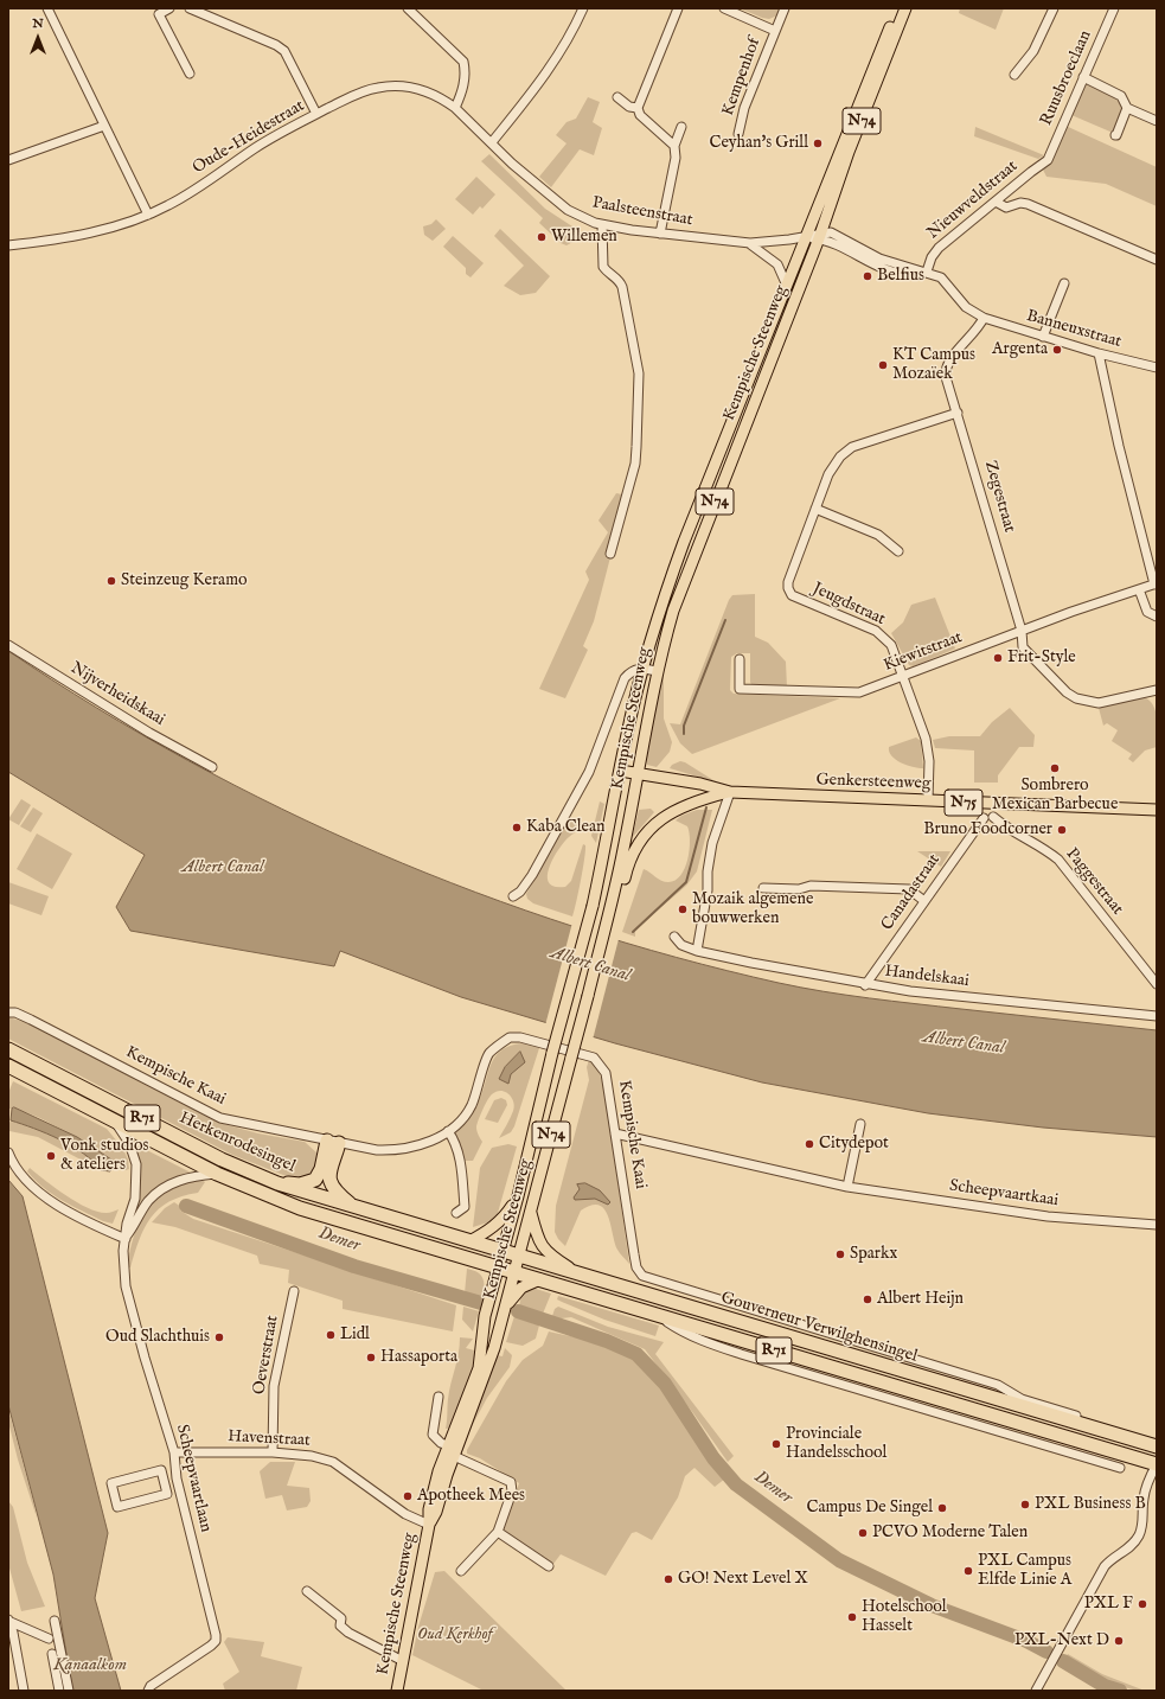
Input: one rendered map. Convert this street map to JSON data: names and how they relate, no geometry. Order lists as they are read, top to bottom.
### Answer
{
  "streets": {
    "highway": ["R71", "Herkenrodesingel", "Gouverneur Verwilghensingel"],
    "main road": [
      "N74",
      "Kempische Steenweg",
      "Genkersteenweg",
      "N75"
    ],
    "street": [
      "Kempenhof",
      "Ruusbroeclaan",
      "Oude-Heidestraat",
      "Nieuwveldstraat",
      "Paalsteenstraat",
      "Banneuxstraat",
      "Zegestraat",
      "Jeugdstraat",
      "Kiewitstraat",
      "Nijverheidskaai",
      "Paggestraat",
      "Canadastraat",
      "Handelskaai",
      "Kempische Kaai",
      "Scheepvaartkaai",
      "Oeverstraat",
      "Havenstraat",
      "Scheepvaartlaan"
    ]
  },
  "crossings": [
    ["Ruusbroeclaan", "Nieuwveldstraat"],
    ["Oude-Heidestraat", "Paalsteenstraat"],
    ["Nieuwveldstraat", "Banneuxstraat"],
    ["Paalsteenstraat", "Kempische Steenweg"],
    ["Banneuxstraat", "Zegestraat"],
    ["Kempische Steenweg", "Genkersteenweg"],
    ["Kempische Steenweg", "Herkenrodesingel"],
    ["Kempische Steenweg", "Gouverneur Verwilghensingel"],
    ["Kempische Steenweg", "Havenstraat"],
    ["Zegestraat", "Jeugdstraat"],
    ["Zegestraat", "Kiewitstraat"],
    ["Jeugdstraat", "Kiewitstraat"],
    ["Canadastraat", "Handelskaai"],
    ["Kempische Kaai", "Scheepvaartkaai"],
    ["Kempische Kaai", "Gouverneur Verwilghensingel"],
    ["Herkenrodesingel", "Gouverneur Verwilghensingel"],
    ["Oeverstraat", "Havenstraat"],
    ["Havenstraat", "Scheepvaartlaan"]
  ],
  "water": ["Albert Canal", "Demer", "Kanaalkom"],
  "parks": ["Oud Kerkhof"],
  "places": [
    "Ceyhan's Grill",
    "Willemen",
    "Belfius",
    "Argenta",
    "KT Campus Mozaïek",
    "Steinzeug Keramo",
    "Frit-Style",
    "Sombrero Mexican Barbecue",
    "Kaba Clean",
    "Bruno Foodcorner",
    "Mozaik algemene bouwwerken",
    "Citydepot",
    "Vonk studios & ateliers",
    "Sparkx",
    "Albert Heijn",
    "Lidl",
    "Oud Slachthuis",
    "Hassaporta",
    "Provinciale Handelsschool",
    "Apotheek Mees",
    "PXL Business B",
    "Campus De Singel",
    "PCVO Moderne Talen",
    "PXL Campus Elfde Linie A",
    "GO! Next Level X",
    "PXL F",
    "Hotelschool Hasselt",
    "PXL-Next D"
  ],
  "north": "top"
}
